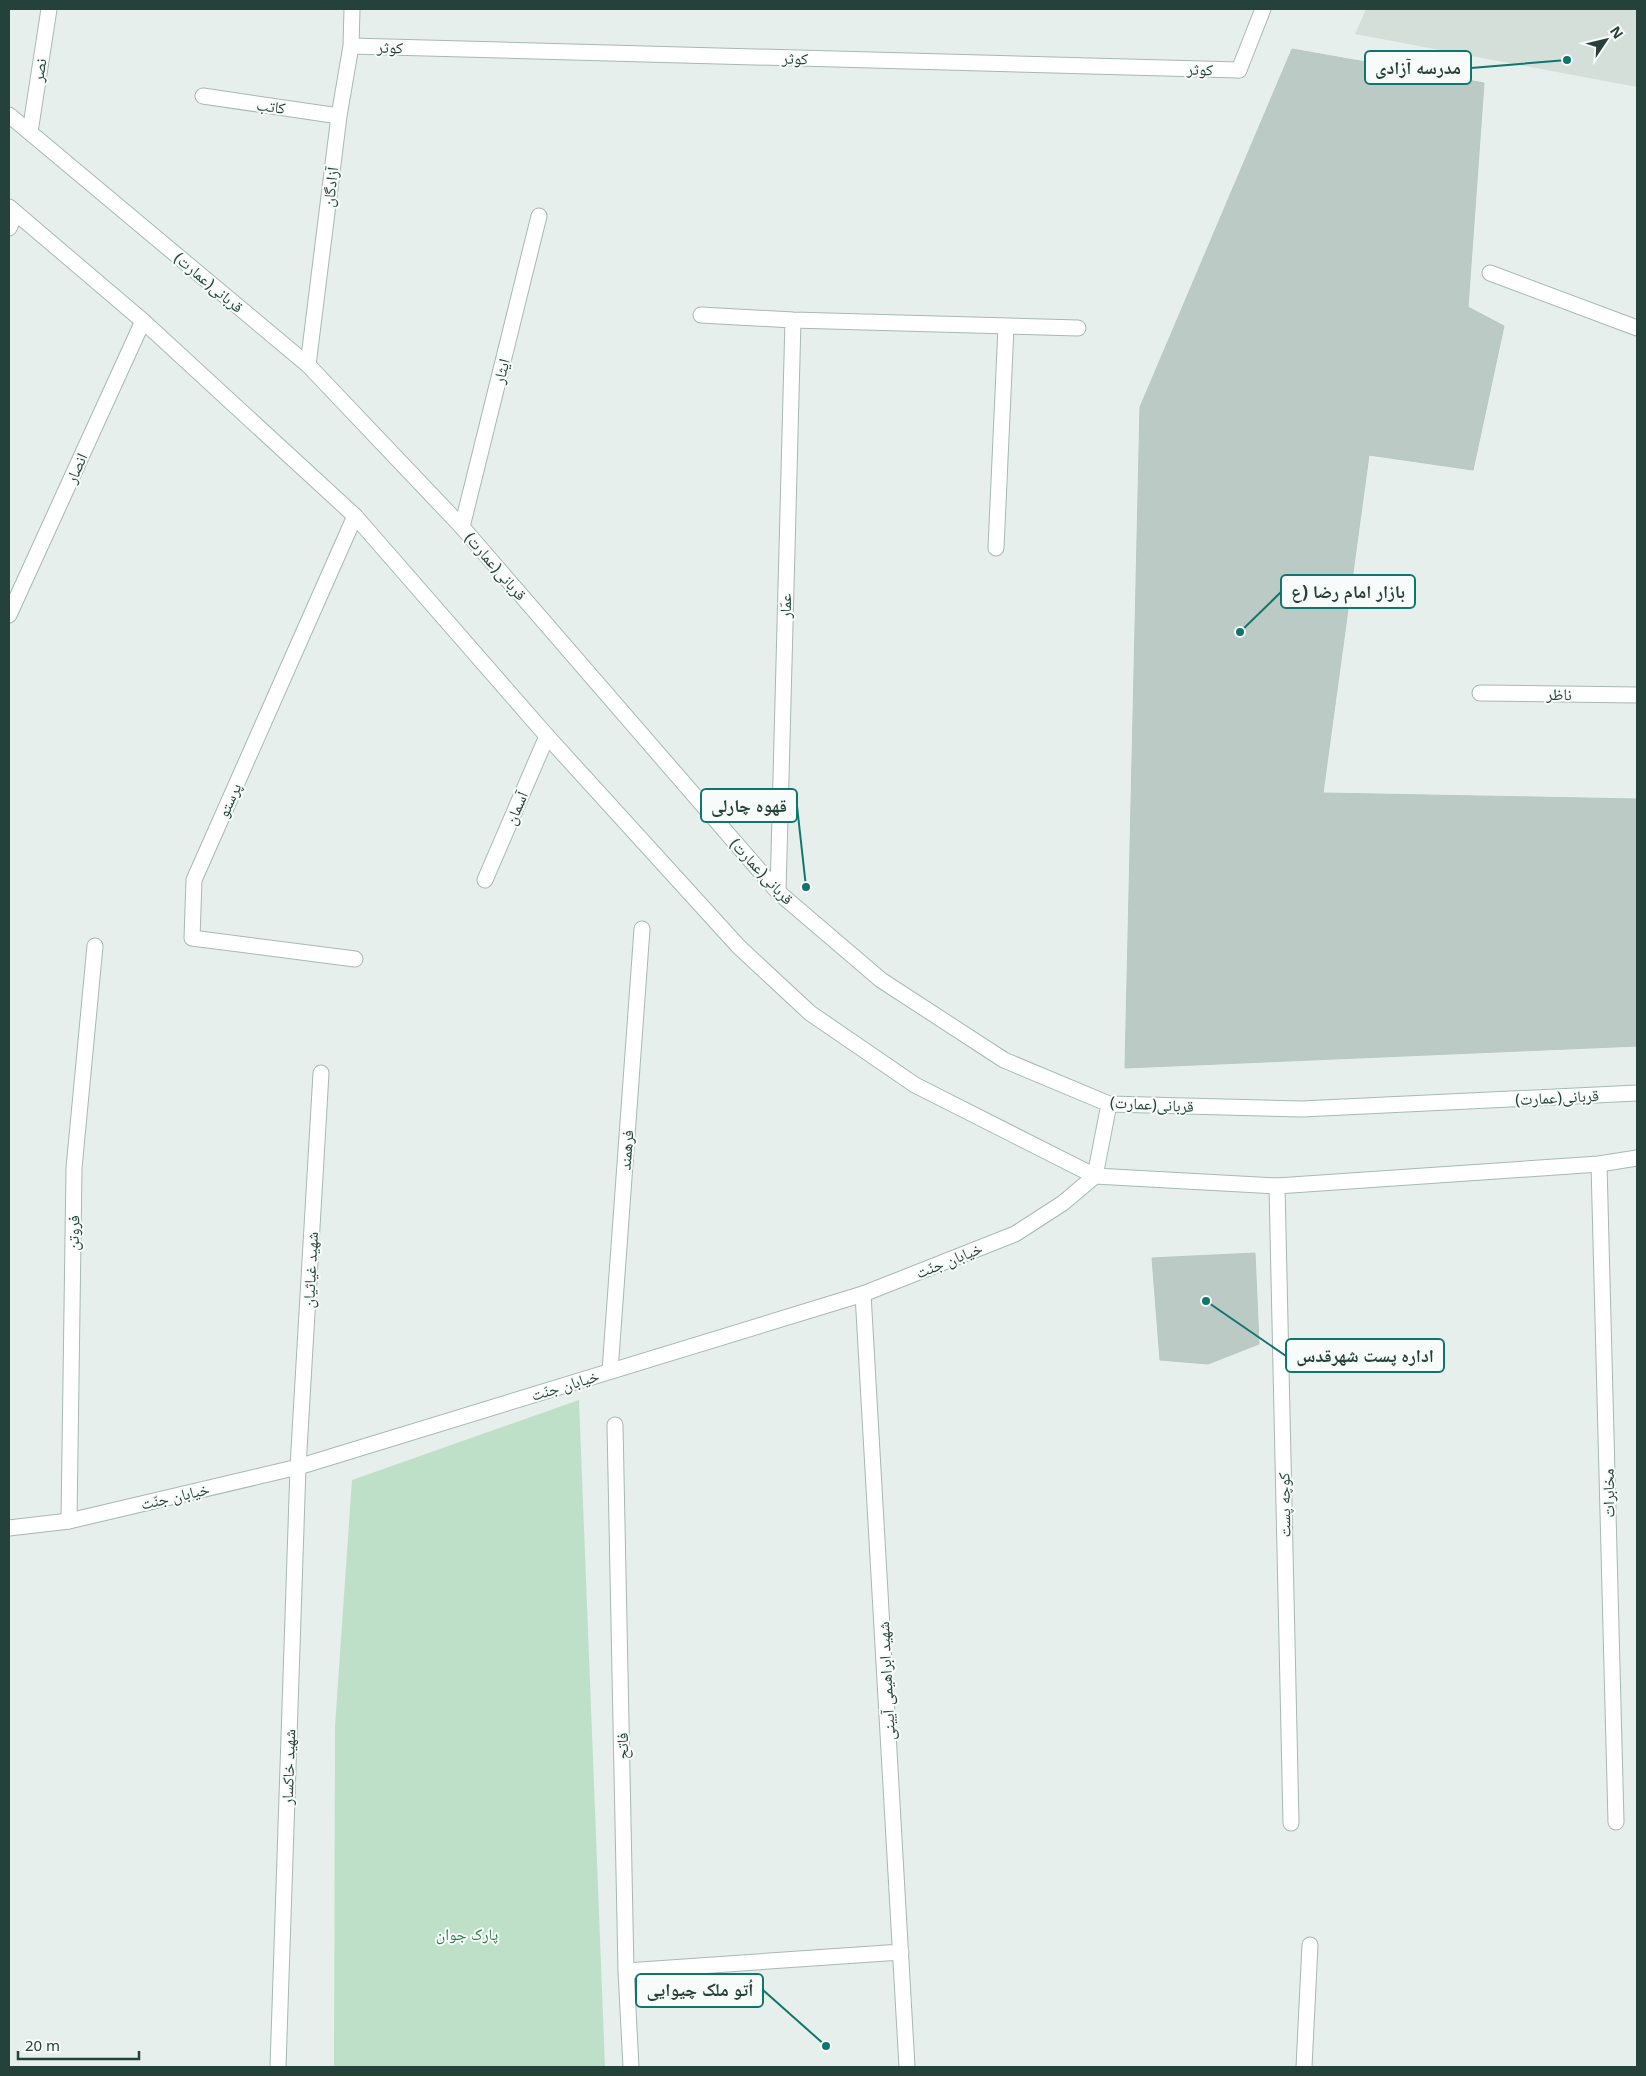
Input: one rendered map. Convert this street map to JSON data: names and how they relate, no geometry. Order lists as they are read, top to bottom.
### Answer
{
  "streets": {
    "street": [
      "کوثر",
      "نصر",
      "کاتب",
      "آزادگان",
      "(عمارت)قربانی",
      "ایثار",
      "انصار",
      "عمّار",
      "ناظر",
      "پرستو",
      "آسمان",
      "فرهمند",
      "فروتن",
      "خیابان جنّت",
      "شهید غیاثیان",
      "مخابرات",
      "کوچه پست",
      "شهید ابراهیمی آیینی",
      "فاتح",
      "شهید خاکسار"
    ]
  },
  "crossings": [
    ["کوثر", "آزادگان"],
    ["نصر", "(عمارت)قربانی"],
    ["کاتب", "آزادگان"],
    ["آزادگان", "(عمارت)قربانی"],
    ["(عمارت)قربانی", "ایثار"],
    ["(عمارت)قربانی", "عمّار"],
    ["فرهمند", "خیابان جنّت"],
    ["فروتن", "خیابان جنّت"],
    ["خیابان جنّت", "شهید غیاثیان"],
    ["خیابان جنّت", "شهید ابراهیمی آیینی"],
    ["خیابان جنّت", "شهید خاکسار"],
    ["شهید غیاثیان", "شهید خاکسار"]
  ],
  "parks": ["پارک جوان"],
  "places": [
    "مدرسه آزادی",
    "بازار امام رضا (ع",
    "قهوه چارلی",
    "اداره پست شهرقدس",
    "اُتو ملک چیوایی"
  ],
  "scale_bar": "20 m",
  "north": "top right"
}
